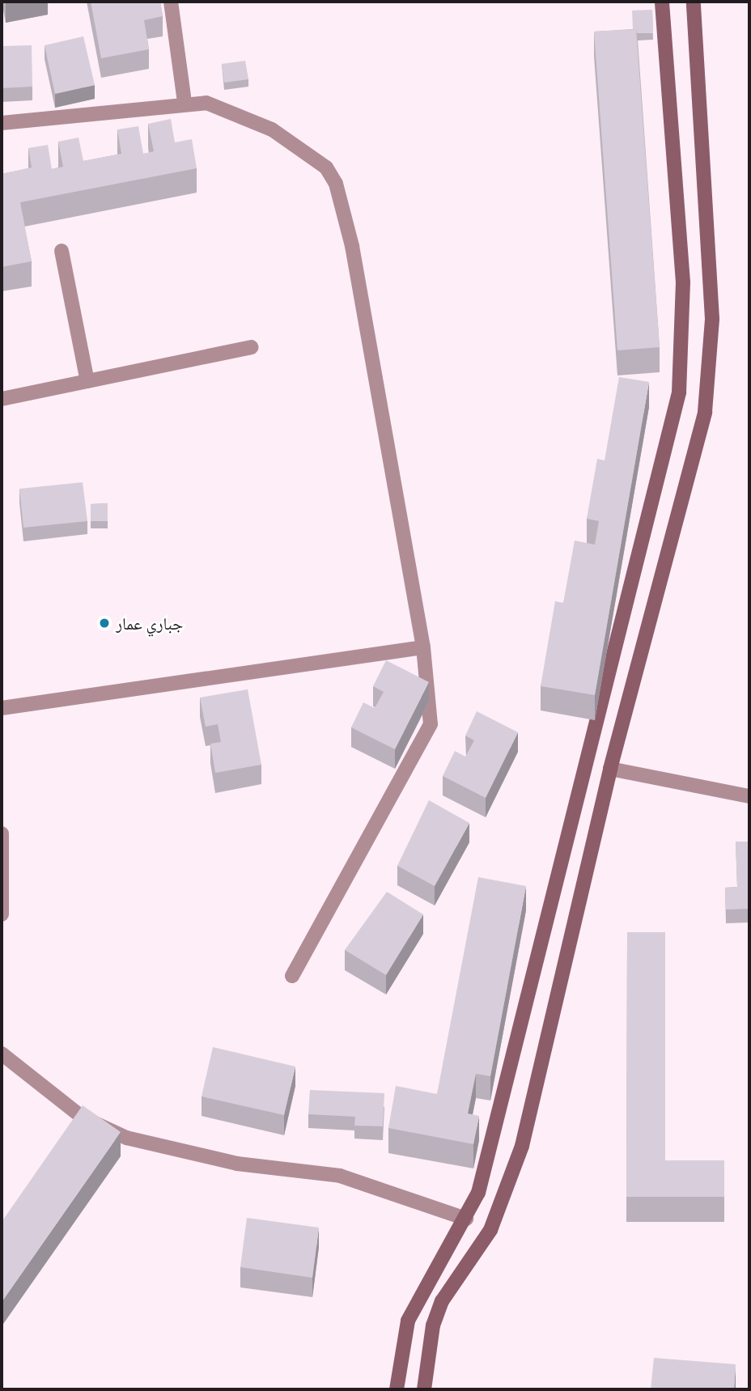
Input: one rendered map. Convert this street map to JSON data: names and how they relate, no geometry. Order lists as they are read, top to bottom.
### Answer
{
  "places": ["جباري عمار"]
}
